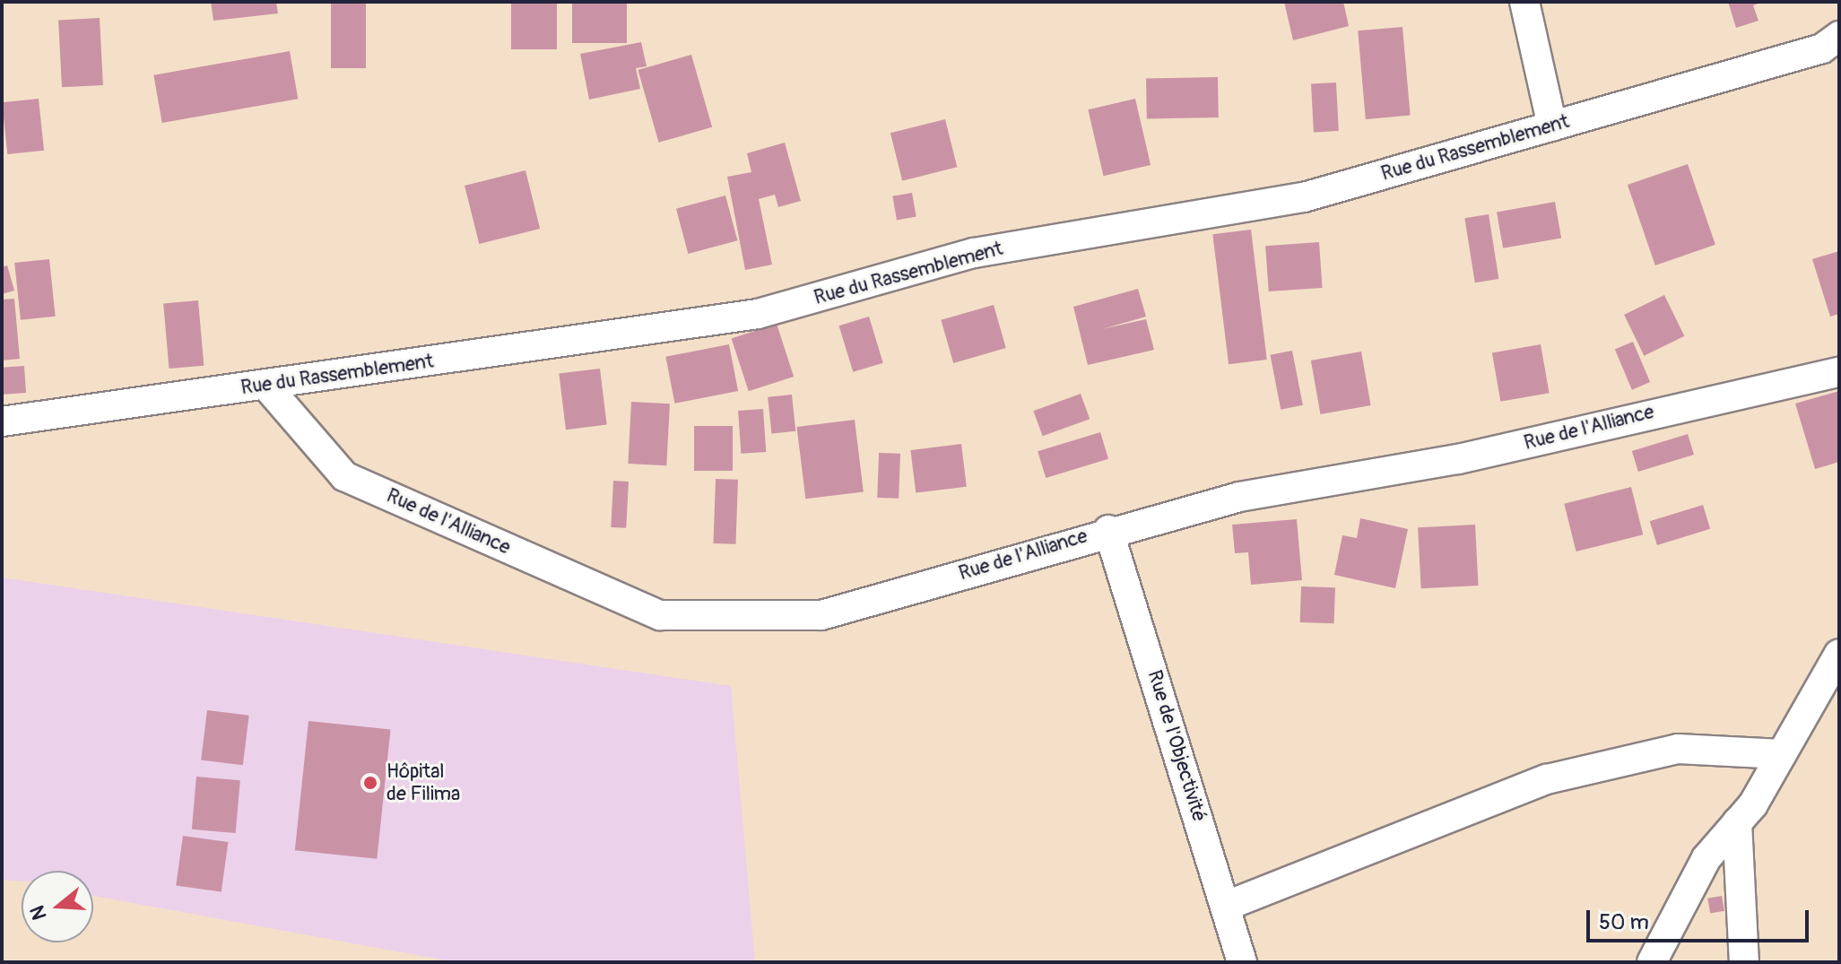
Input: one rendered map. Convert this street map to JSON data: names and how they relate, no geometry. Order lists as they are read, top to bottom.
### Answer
{
  "streets": {
    "street": ["Rue du Rassemblement", "Rue de l'Alliance", "Rue de l'Objectivité"]
  },
  "crossings": [
    ["Rue du Rassemblement", "Rue de l'Alliance"],
    ["Rue de l'Alliance", "Rue de l'Objectivité"]
  ],
  "places": ["Hôpital de Filima"],
  "scale_bar": "50 m",
  "north": "left"
}
